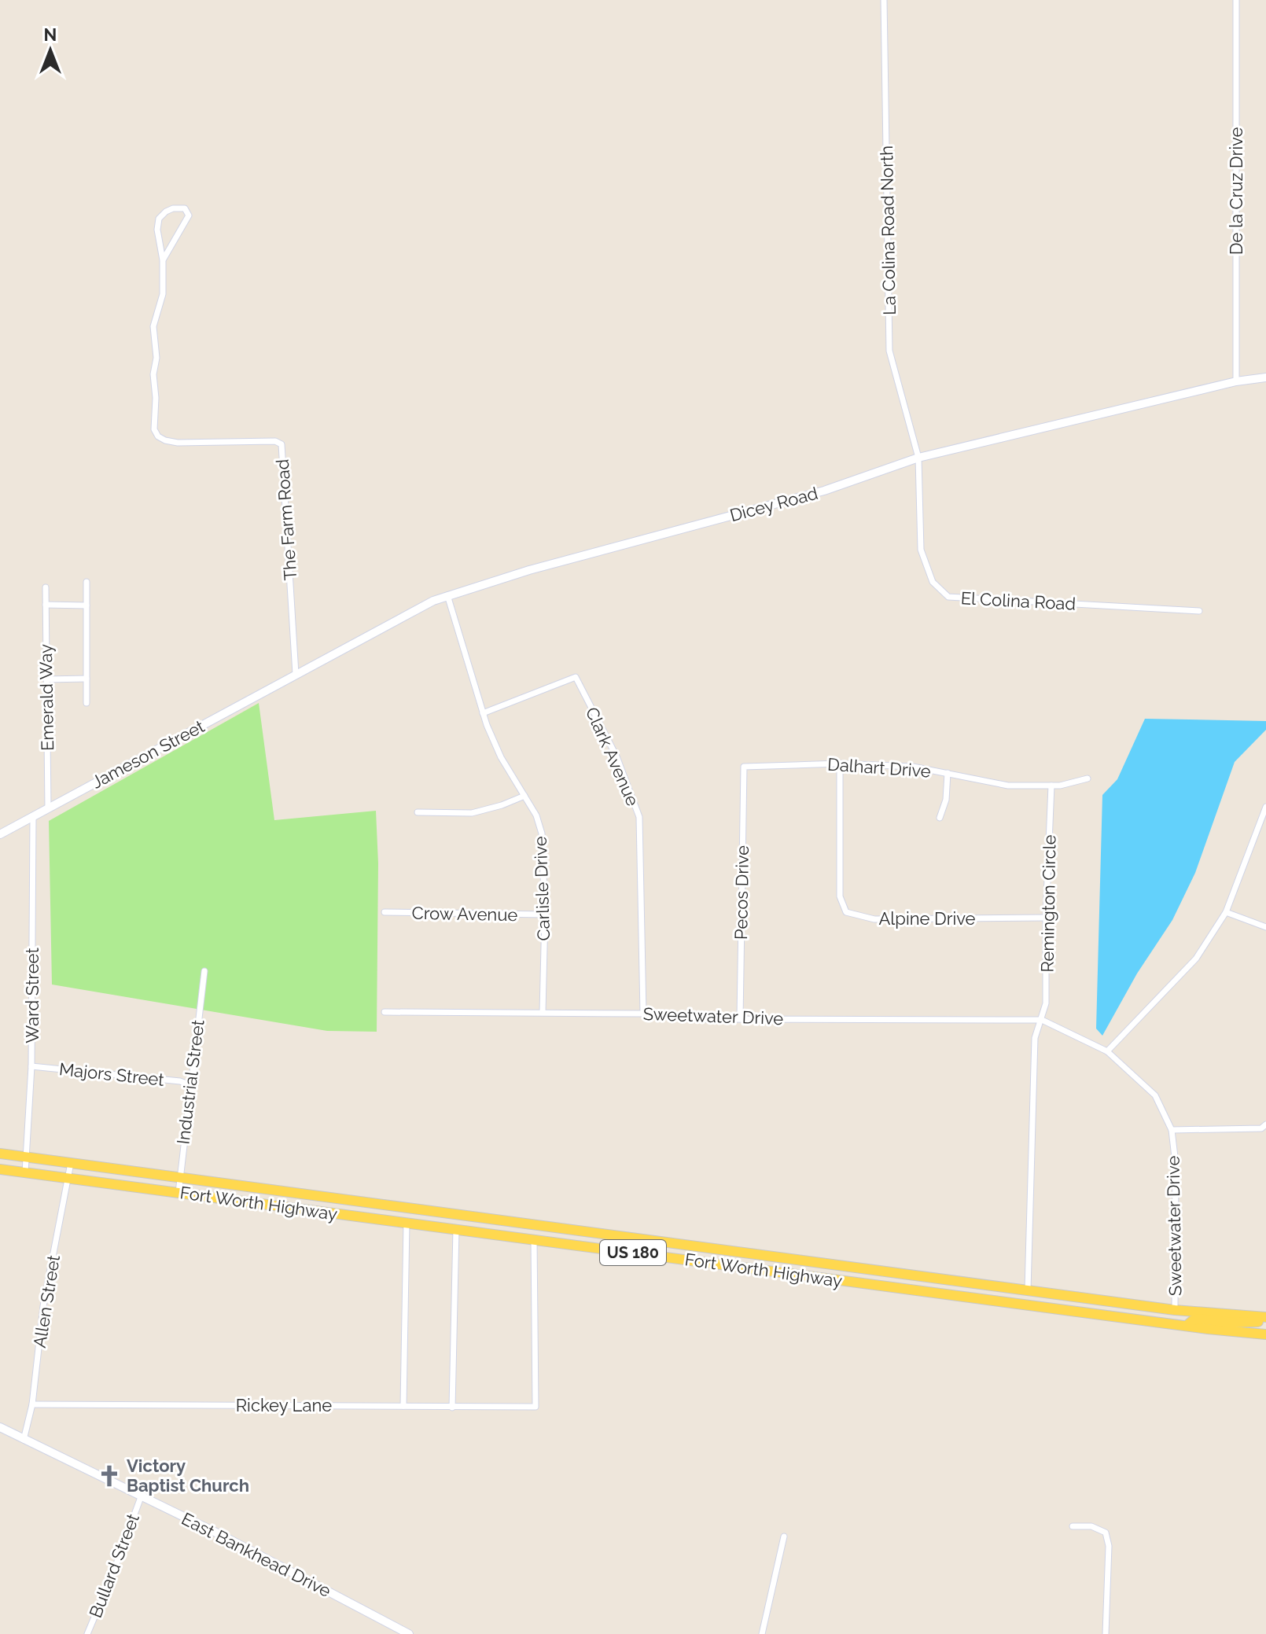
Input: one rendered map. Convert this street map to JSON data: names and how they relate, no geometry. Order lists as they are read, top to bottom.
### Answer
{
  "streets": {
    "main road": ["Fort Worth Highway", "US 180"],
    "street": [
      "De la Cruz Drive",
      "La Colina Road North",
      "Dicey Road",
      "The Farm Road",
      "El Colina Road",
      "Emerald Way",
      "Jameson Street",
      "Clark Avenue",
      "Dalhart Drive",
      "Carlisle Drive",
      "Pecos Drive",
      "Remington Circle",
      "Crow Avenue",
      "Alpine Drive",
      "Ward Street",
      "Sweetwater Drive",
      "Majors Street",
      "Industrial Street",
      "Allen Street",
      "Rickey Lane",
      "East Bankhead Drive",
      "Bullard Street"
    ]
  },
  "crossings": [
    ["De la Cruz Drive", "Dicey Road"],
    ["La Colina Road North", "Dicey Road"],
    ["La Colina Road North", "El Colina Road"],
    ["Dicey Road", "The Farm Road"],
    ["Dicey Road", "El Colina Road"],
    ["Dicey Road", "Jameson Street"],
    ["Dicey Road", "Carlisle Drive"],
    ["The Farm Road", "Jameson Street"],
    ["Emerald Way", "Jameson Street"],
    ["Jameson Street", "Ward Street"],
    ["Clark Avenue", "Carlisle Drive"],
    ["Clark Avenue", "Sweetwater Drive"],
    ["Dalhart Drive", "Pecos Drive"],
    ["Dalhart Drive", "Remington Circle"],
    ["Dalhart Drive", "Alpine Drive"],
    ["Carlisle Drive", "Crow Avenue"],
    ["Carlisle Drive", "Sweetwater Drive"],
    ["Pecos Drive", "Sweetwater Drive"],
    ["Remington Circle", "Alpine Drive"],
    ["Remington Circle", "Sweetwater Drive"],
    ["Ward Street", "Majors Street"],
    ["Ward Street", "Fort Worth Highway"],
    ["Sweetwater Drive", "Fort Worth Highway"],
    ["Majors Street", "Industrial Street"],
    ["Industrial Street", "Fort Worth Highway"],
    ["Fort Worth Highway", "Allen Street"],
    ["Fort Worth Highway", "Rickey Lane"],
    ["Allen Street", "Rickey Lane"],
    ["Allen Street", "East Bankhead Drive"],
    ["East Bankhead Drive", "Bullard Street"]
  ],
  "places": {
    "church": ["Victory Baptist Church"]
  },
  "north": "top"
}
